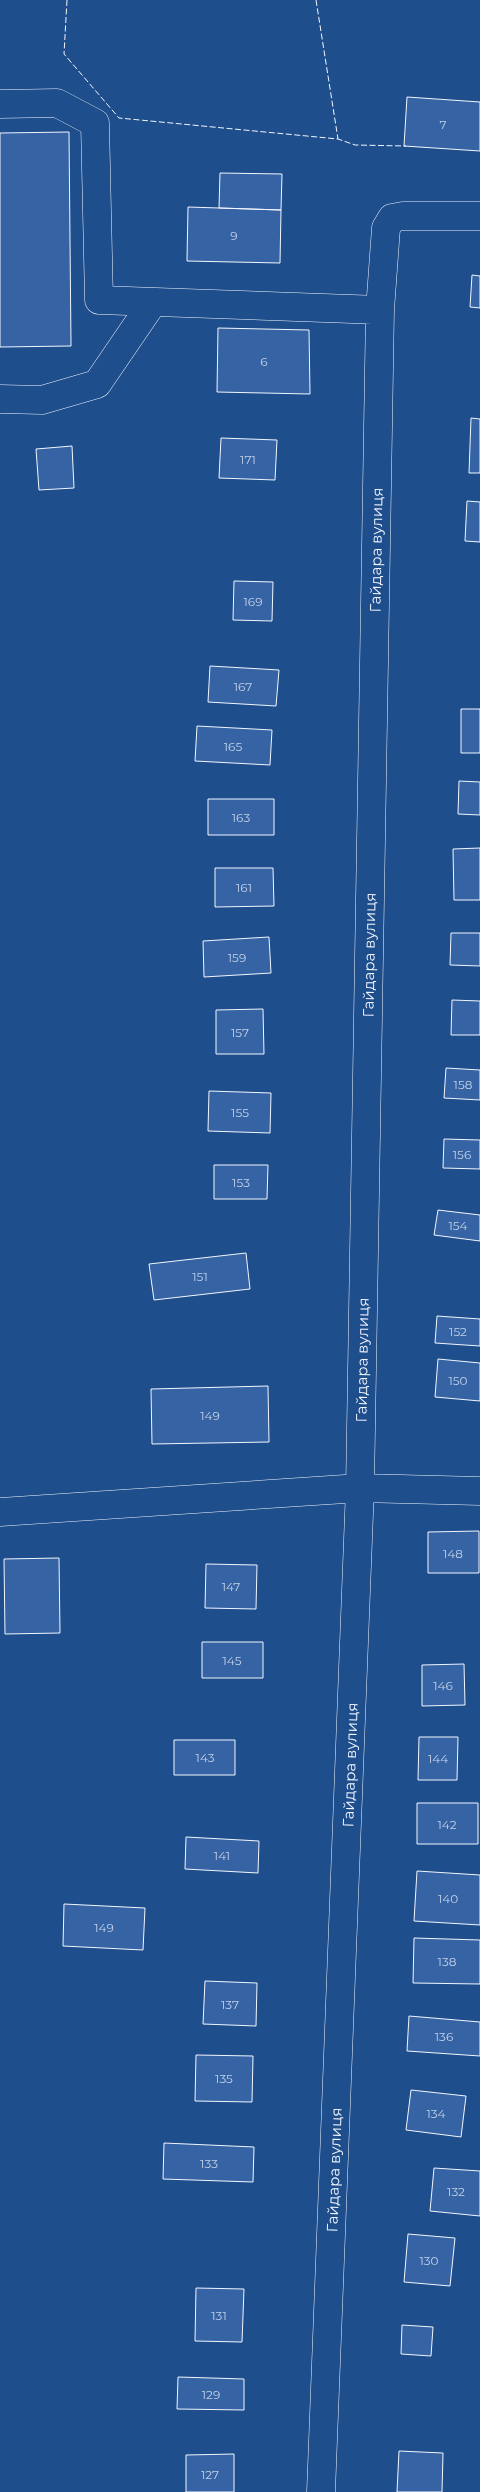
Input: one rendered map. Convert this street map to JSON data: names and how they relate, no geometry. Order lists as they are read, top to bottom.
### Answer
{
  "streets": {
    "street": ["Гайдара вулиця"]
  },
  "house_numbers": [
    "7",
    "9",
    "6",
    "171",
    "169",
    "167",
    "165",
    "163",
    "161",
    "159",
    "157",
    "158",
    "155",
    "156",
    "153",
    "154",
    "151",
    "152",
    "150",
    "149",
    "148",
    "147",
    "145",
    "146",
    "143",
    "144",
    "142",
    "141",
    "140",
    "149",
    "138",
    "137",
    "136",
    "135",
    "134",
    "133",
    "132",
    "130",
    "131",
    "129",
    "127"
  ]
}
